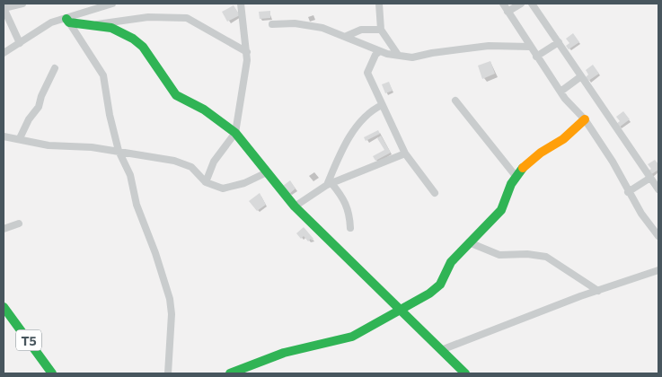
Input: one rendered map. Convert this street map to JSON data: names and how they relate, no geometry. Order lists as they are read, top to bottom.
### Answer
{
  "streets": {
    "main road": ["T5"]
  }
}
